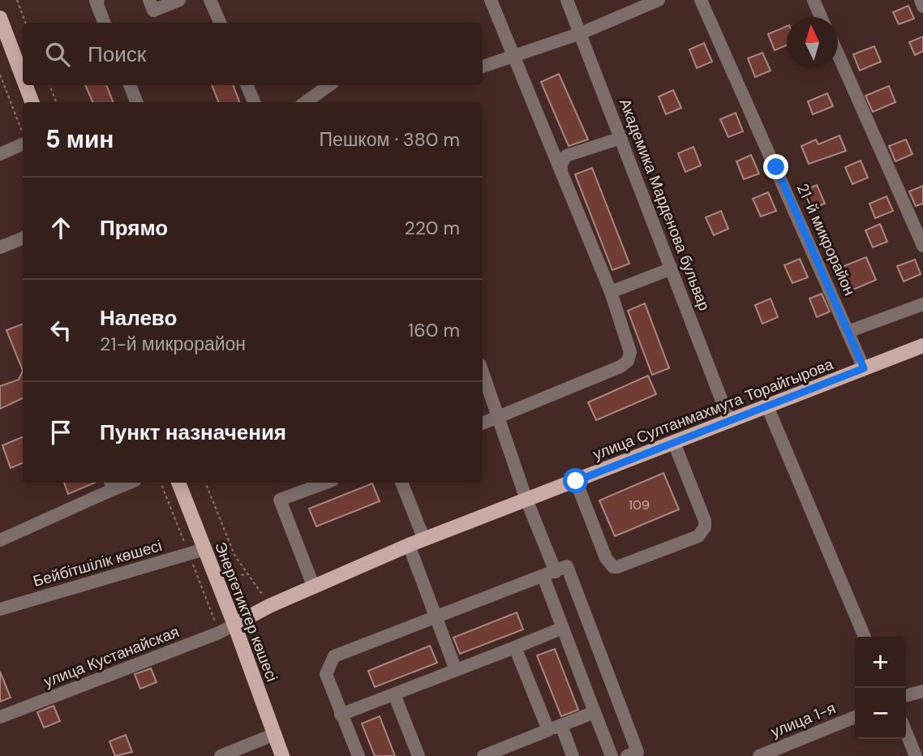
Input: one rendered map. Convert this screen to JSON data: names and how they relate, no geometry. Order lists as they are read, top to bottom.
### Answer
{
  "streets": {
    "main road": ["улица Султанмахмута Торайгырова", "Энергетиктер көшесі"],
    "street": [
      "Академика Марденова бульвар",
      "21-й микрорайон",
      "Бейбітшілік көшесі",
      "улица Кустанайская",
      "улица 1-я"
    ]
  },
  "crossings": [
    ["Академика Марденова бульвар", "улица Султанмахмута Торайгырова"],
    ["21-й микрорайон", "улица Султанмахмута Торайгырова"],
    ["улица Султанмахмута Торайгырова", "Энергетиктер көшесі"],
    ["улица Султанмахмута Торайгырова", "улица Кустанайская"],
    ["Бейбітшілік көшесі", "Энергетиктер көшесі"],
    ["Энергетиктер көшесі", "улица Кустанайская"]
  ],
  "house_numbers": ["109"],
  "north": "top",
  "page": {
    "search": "Поиск",
    "heading": ["5 мин", "Пешком · 380 m"],
    "list": [
      ["Прямо", "220 m"],
      ["Налево", "21-й микрорайон", "160 m"],
      "Пункт назначения"
    ],
    "map_buttons": ["+", "−"]
  }
}
